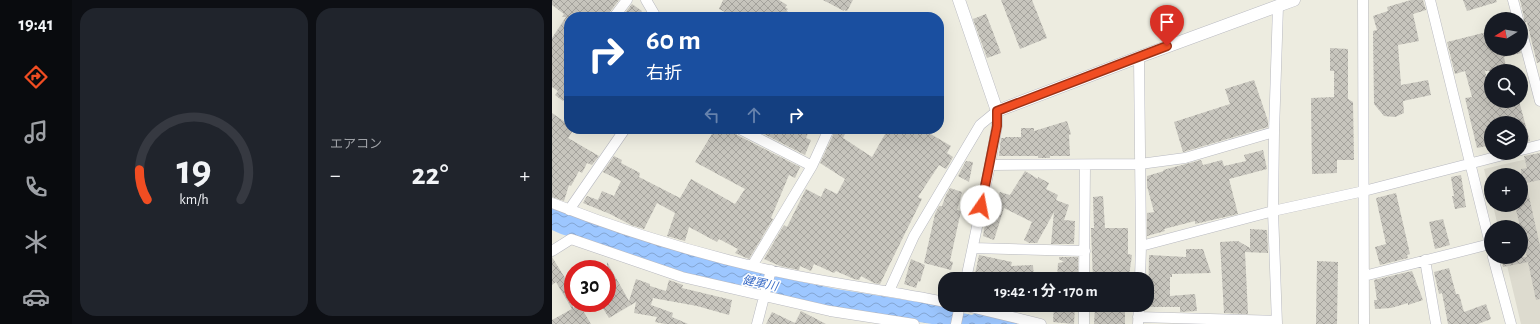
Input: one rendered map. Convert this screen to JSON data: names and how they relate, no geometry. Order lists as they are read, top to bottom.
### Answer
{
  "water": ["健軍川"],
  "north": "left",
  "page": {
    "tabs": "19:41",
    "tile": "エアコン",
    "map_buttons": ["+", "−"],
    "turn": ["60 m", "右折"],
    "heat": ["−", "22°", "+"],
    "limit": "30",
    "trip": "19:42 · 1 分 · 170 m",
    "gauge": ["19", "km/h"]
  }
}
